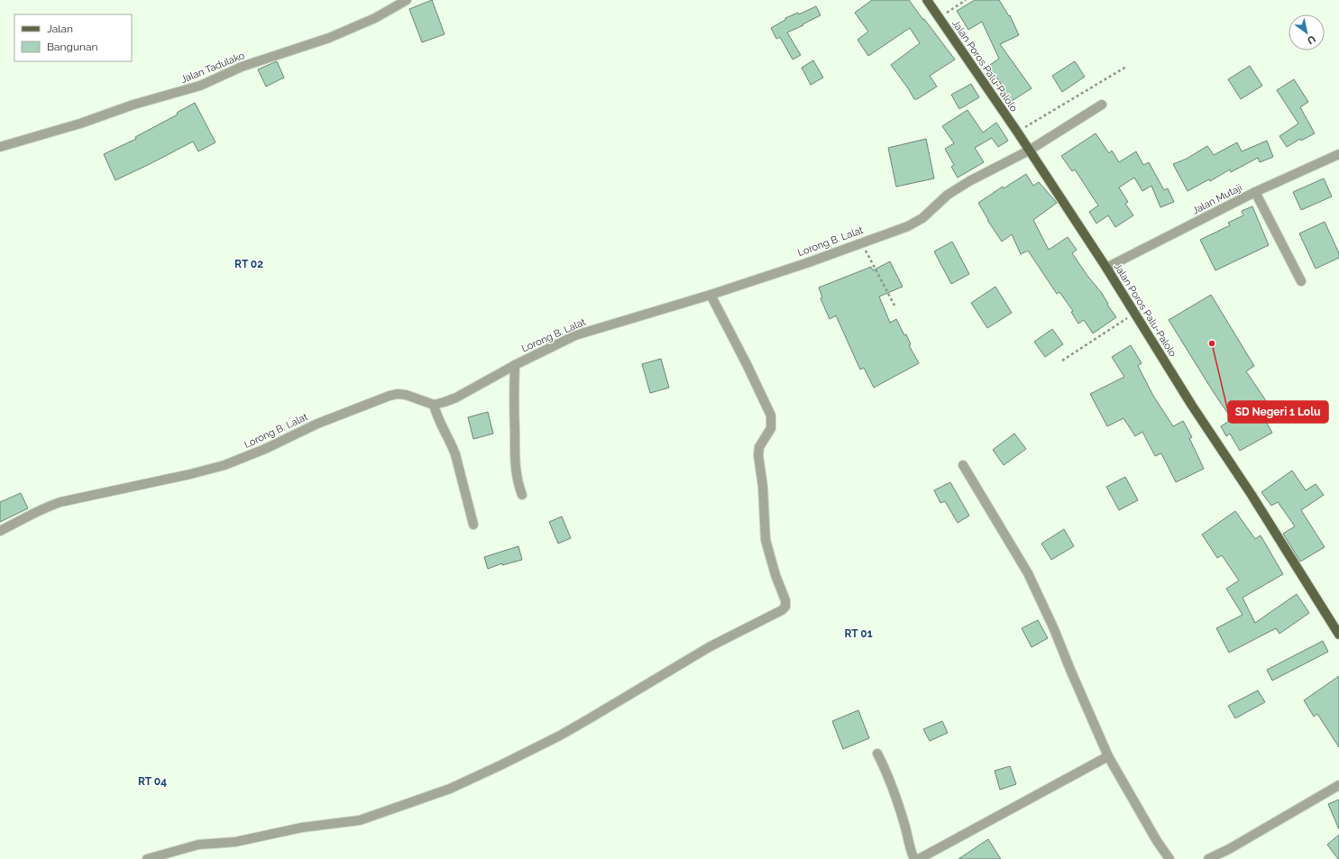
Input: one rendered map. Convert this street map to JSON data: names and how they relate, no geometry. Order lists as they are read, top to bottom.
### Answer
{
  "streets": {
    "main road": ["Jalan Poros Palu-Palolo"],
    "street": ["Jalan Tadulako", "Jalan Mutaji", "Lorong B. Lalat"]
  },
  "crossings": [
    ["Jalan Poros Palu-Palolo", "Jalan Mutaji"],
    ["Jalan Poros Palu-Palolo", "Lorong B. Lalat"]
  ],
  "districts": ["RT 02", "RT 01", "RT 04"],
  "places": ["SD Negeri 1 Lolu"],
  "legend": ["Jalan", "Bangunan"],
  "north": "bottom right"
}
